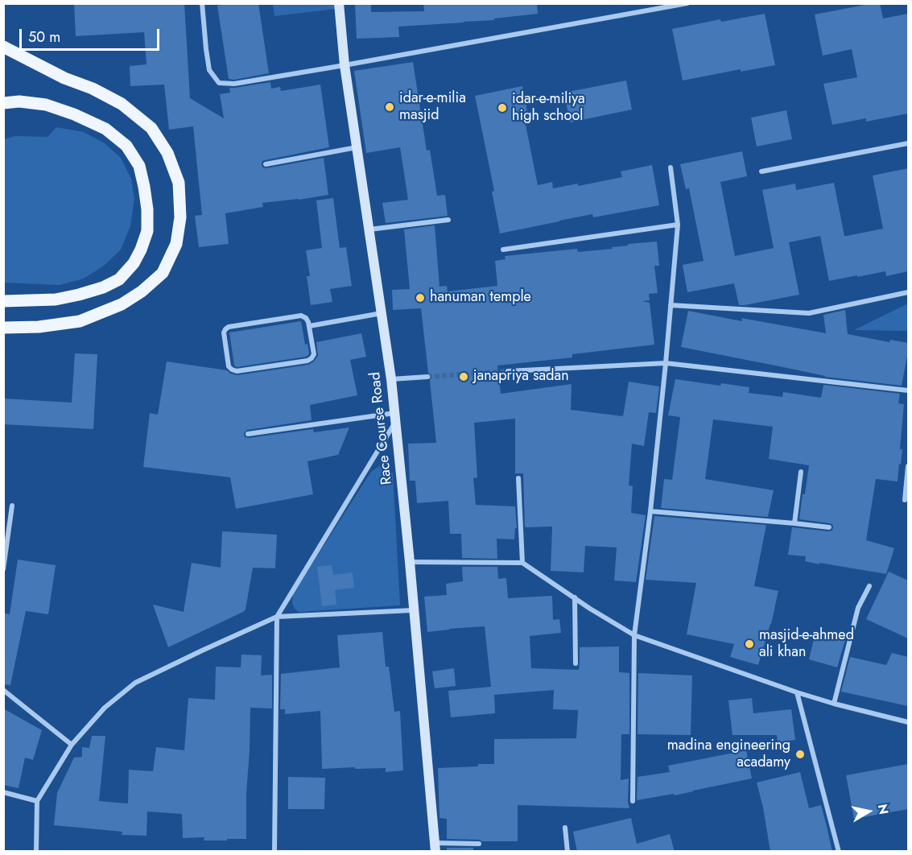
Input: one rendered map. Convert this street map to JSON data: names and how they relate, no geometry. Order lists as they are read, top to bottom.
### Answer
{
  "streets": {
    "street": ["Race Course Road"]
  },
  "places": [
    "idar-e-milia masjid",
    "idar-e-miliya high school",
    "hanuman temple",
    "janapriya sadan",
    "masjid-e-ahmed ali khan",
    "madina engineering acadamy"
  ],
  "scale_bar": "50 m",
  "north": "right"
}
